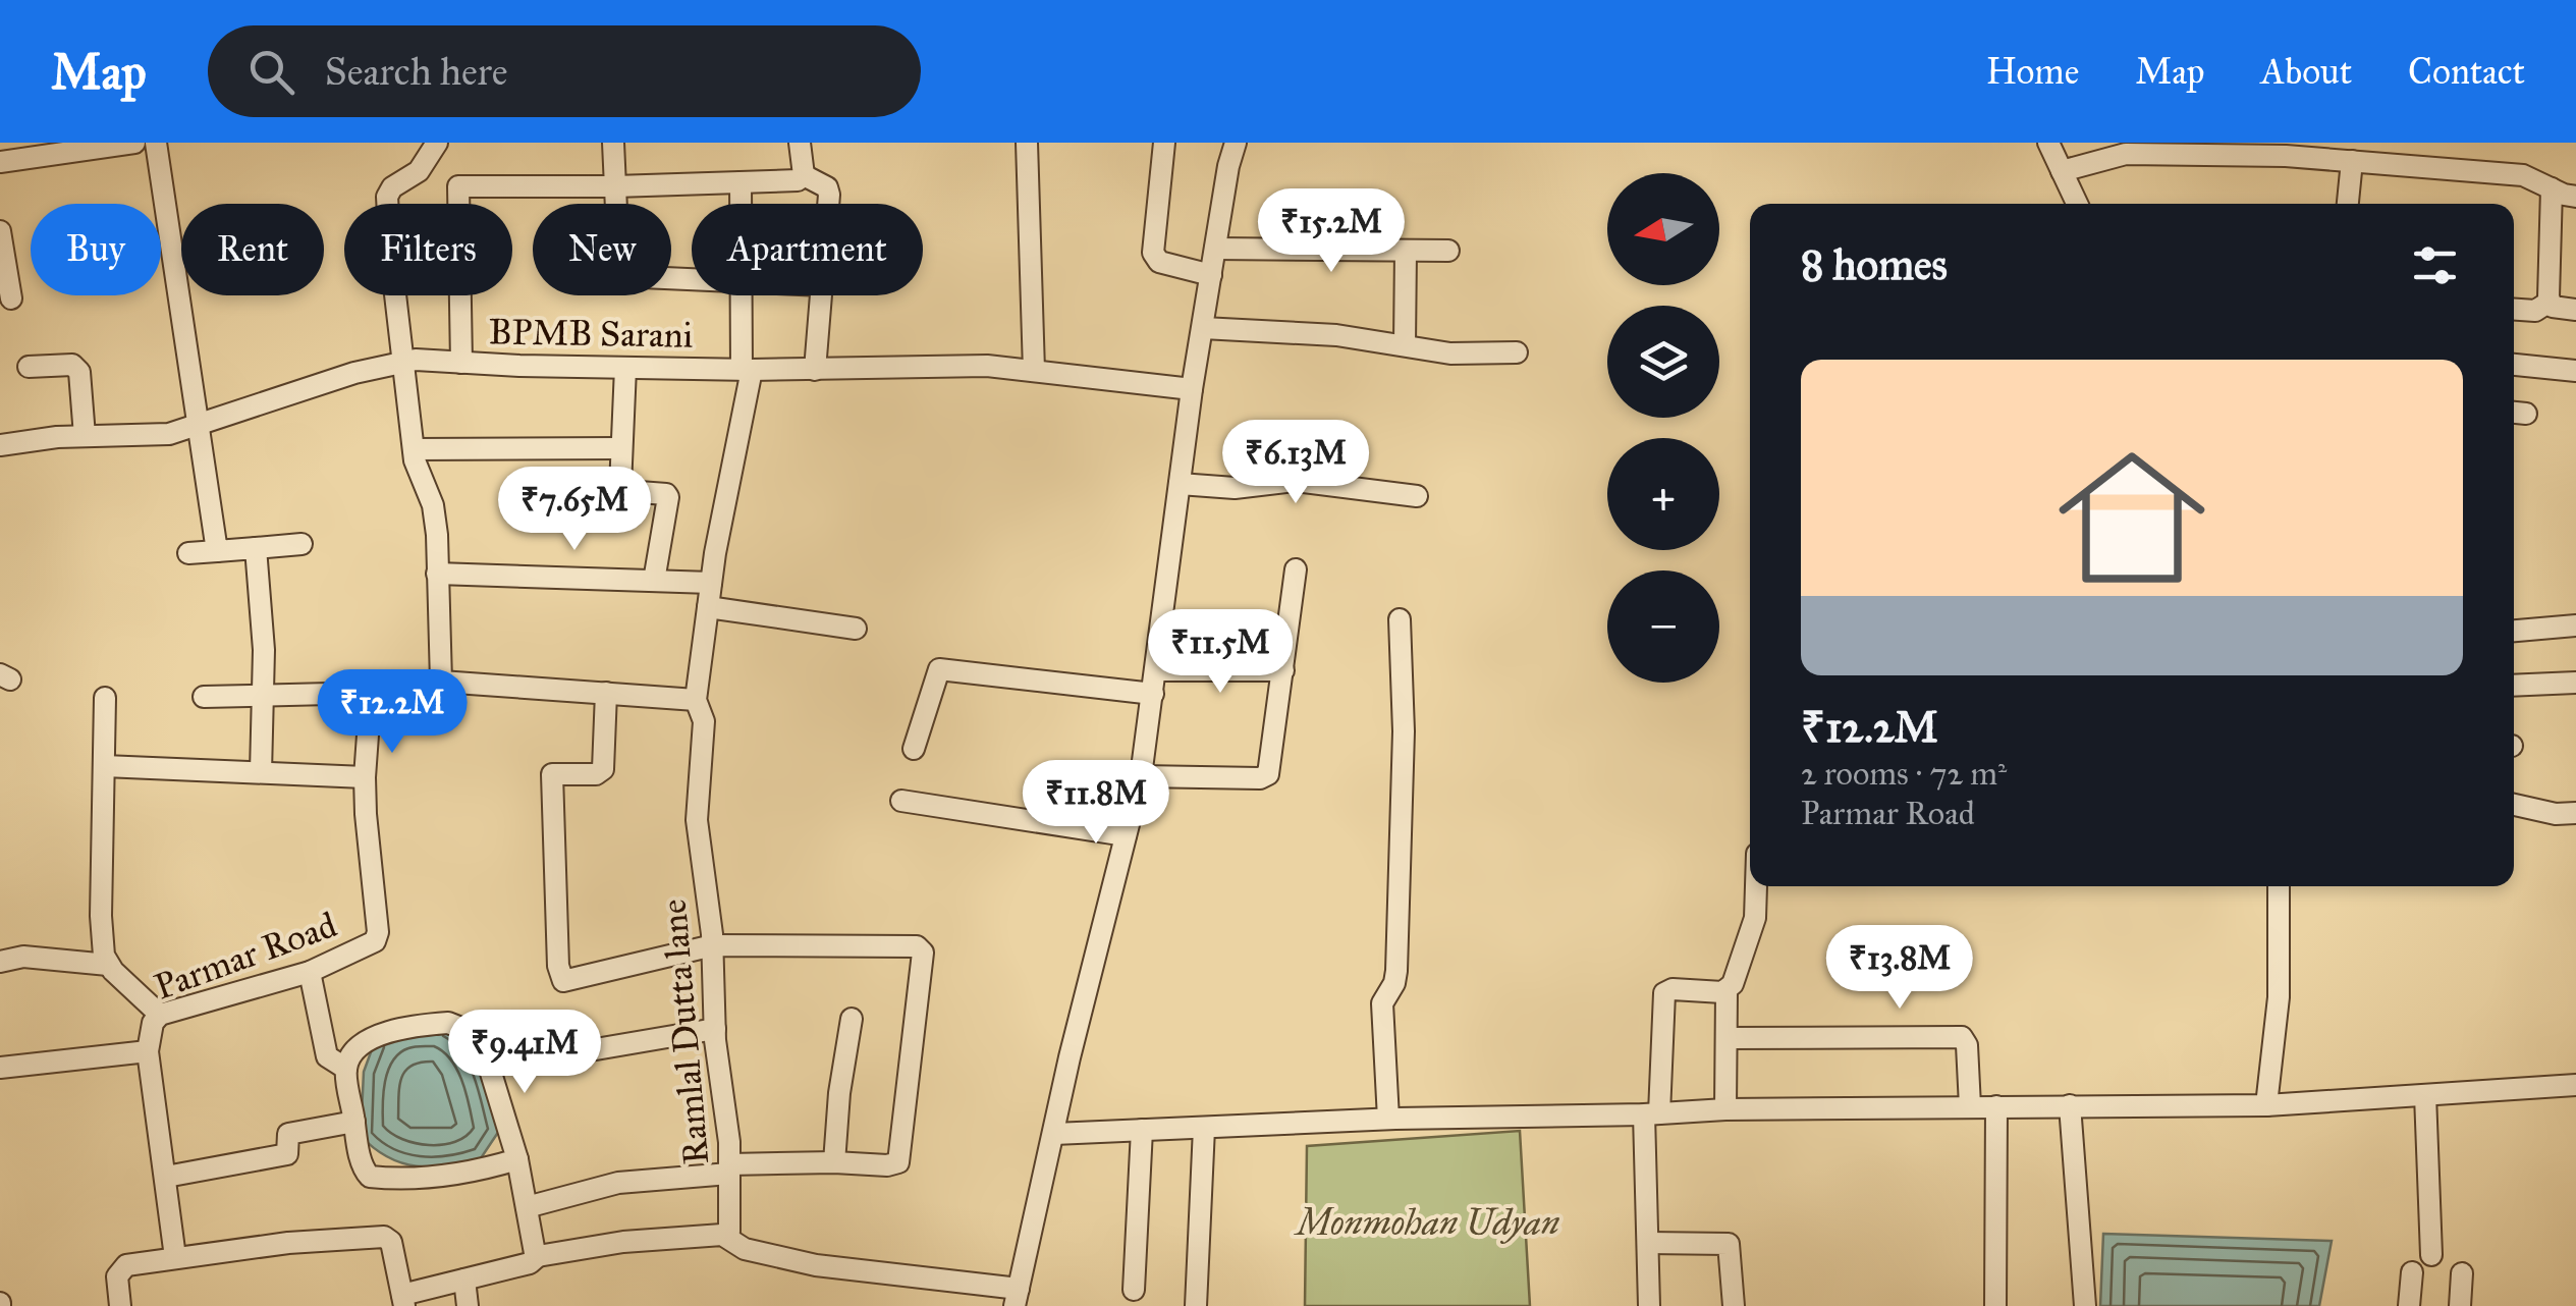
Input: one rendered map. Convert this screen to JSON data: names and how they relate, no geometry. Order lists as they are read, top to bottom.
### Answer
{
  "streets": {
    "street": ["BPMB Sarani", "Parmar Road", "Ramlal Dutta lane"]
  },
  "parks": ["Monmohan Udyan"],
  "north": "left",
  "page": {
    "header": "Map",
    "search": "Search here",
    "nav": [
      "Home",
      "Map",
      "About",
      "Contact"
    ],
    "map_buttons": ["+", "−"],
    "price": [
      "₹15.2M",
      "₹6.13M",
      "₹7.65M",
      "₹11.5M",
      "₹12.2M",
      "₹11.8M",
      "₹13.8M",
      "₹9.41M"
    ],
    "chip": [
      "Buy",
      "Rent",
      "Filters",
      "New",
      "Apartment"
    ],
    "heading": "8 homes",
    "list": [
      {
        "name": "₹12.2M",
        "note": "2 rooms · 72 m² · Parmar Road"
      }
    ]
  }
}
